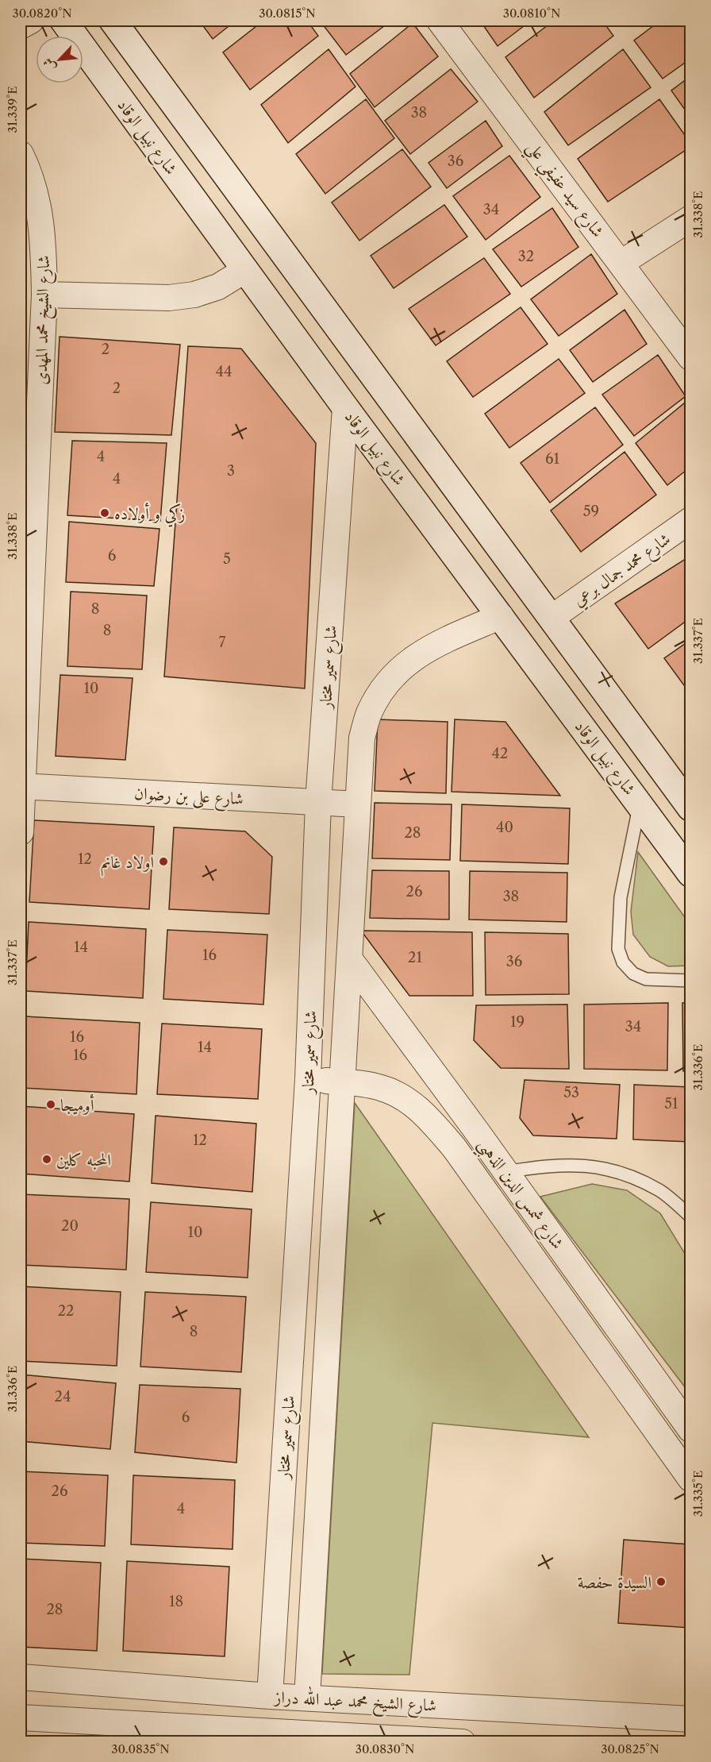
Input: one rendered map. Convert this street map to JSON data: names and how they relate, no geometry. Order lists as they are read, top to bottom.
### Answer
{
  "streets": {
    "street": [
      "شارع نبيل الوقاد",
      "شارع سيد عفيفي علي",
      "شارع الشيخ محمد المهدى",
      "شارع محمد جمال برعي",
      "شارع سمير مختار",
      "شارع على بن رضوان",
      "شارع شمس الدين الذهبي",
      "شارع الشيخ محمد عبد الله دراز"
    ]
  },
  "crossings": [
    ["شارع نبيل الوقاد", "شارع سمير مختار"],
    ["شارع الشيخ محمد المهدى", "شارع على بن رضوان"],
    ["شارع سمير مختار", "شارع على بن رضوان"],
    ["شارع سمير مختار", "شارع شمس الدين الذهبي"],
    ["شارع سمير مختار", "شارع الشيخ محمد عبد الله دراز"]
  ],
  "places": [
    "زكي و أولاده",
    "اولاد غانم",
    "أوميجا",
    "المحبه كلين",
    "السيدة حفصة"
  ],
  "house_numbers": [
    "38",
    "36",
    "34",
    "32",
    "2",
    "44",
    "2",
    "4",
    "61",
    "3",
    "4",
    "59",
    "6",
    "5",
    "8",
    "8",
    "7",
    "10",
    "42",
    "40",
    "28",
    "12",
    "26",
    "38",
    "14",
    "16",
    "21",
    "36",
    "19",
    "34",
    "16",
    "14",
    "16",
    "53",
    "51",
    "12",
    "20",
    "10",
    "22",
    "8",
    "24",
    "6",
    "26",
    "4",
    "18",
    "28"
  ],
  "north": "bottom left",
  "coordinates": [
    "30.0820°N",
    "30.0815°N",
    "30.0810°N",
    "31.339°E",
    "31.338°E",
    "31.337°E",
    "31.336°E",
    "31.335°E",
    "30.0835°N",
    "30.0830°N",
    "30.0825°N"
  ]
}
